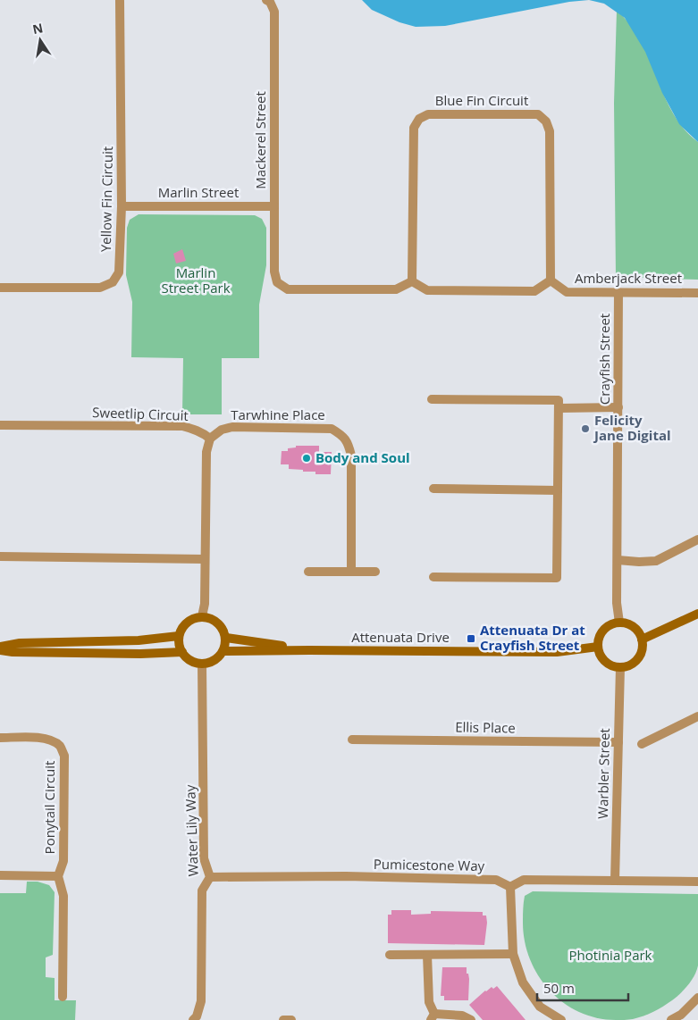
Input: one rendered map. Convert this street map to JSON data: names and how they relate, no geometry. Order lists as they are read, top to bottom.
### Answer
{
  "streets": {
    "street": [
      "Blue Fin Circuit",
      "Mackerel Street",
      "Marlin Street",
      "Yellow Fin Circuit",
      "Amberjack Street",
      "Crayfish Street",
      "Sweetlip Circuit",
      "Tarwhine Place",
      "Attenuata Drive",
      "Ellis Place",
      "Warbler Street",
      "Ponytail Circuit",
      "Water Lily Way",
      "Pumicestone Way"
    ]
  },
  "crossings": [
    ["Blue Fin Circuit", "Mackerel Street"],
    ["Blue Fin Circuit", "Amberjack Street"],
    ["Mackerel Street", "Marlin Street"],
    ["Marlin Street", "Yellow Fin Circuit"],
    ["Amberjack Street", "Crayfish Street"],
    ["Crayfish Street", "Attenuata Drive"],
    ["Crayfish Street", "Warbler Street"],
    ["Sweetlip Circuit", "Tarwhine Place"],
    ["Attenuata Drive", "Warbler Street"],
    ["Attenuata Drive", "Water Lily Way"],
    ["Ellis Place", "Warbler Street"],
    ["Water Lily Way", "Pumicestone Way"]
  ],
  "parks": ["Marlin Street Park", "Photinia Park"],
  "places": {
    "other": ["Felicity Jane Digital", "Body and Soul"],
    "transit": ["Attenuata Dr at Crayfish Street"]
  },
  "scale_bar": "50 m",
  "north": "top"
}
